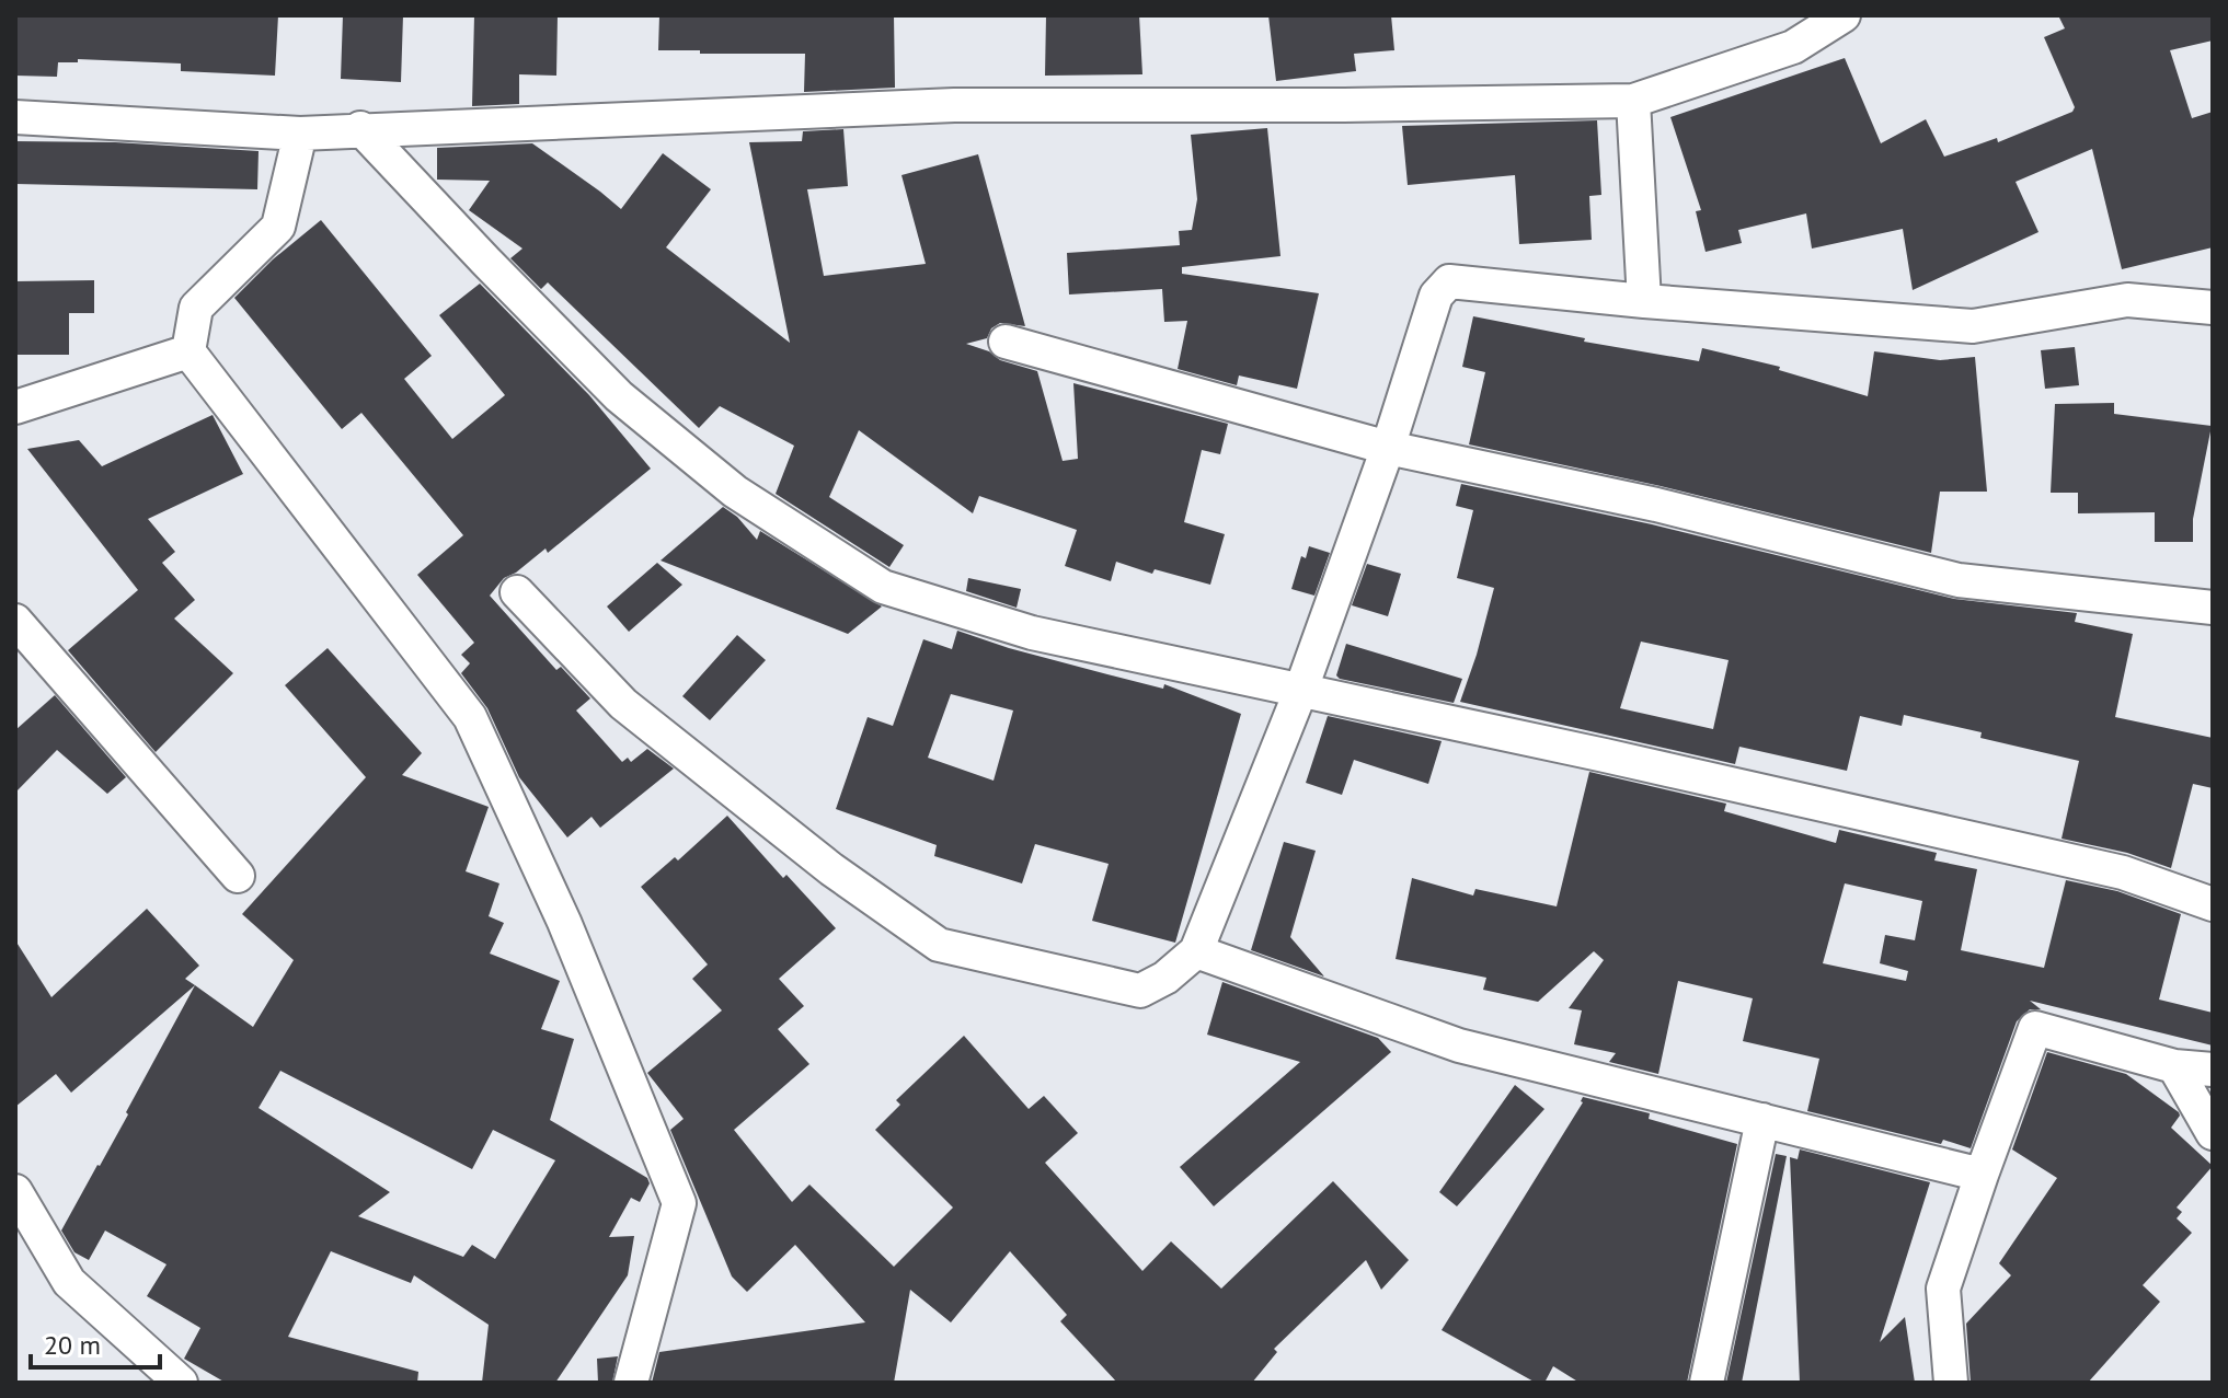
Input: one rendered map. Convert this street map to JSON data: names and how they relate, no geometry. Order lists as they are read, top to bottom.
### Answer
{
  "scale_bar": "20 m"
}
